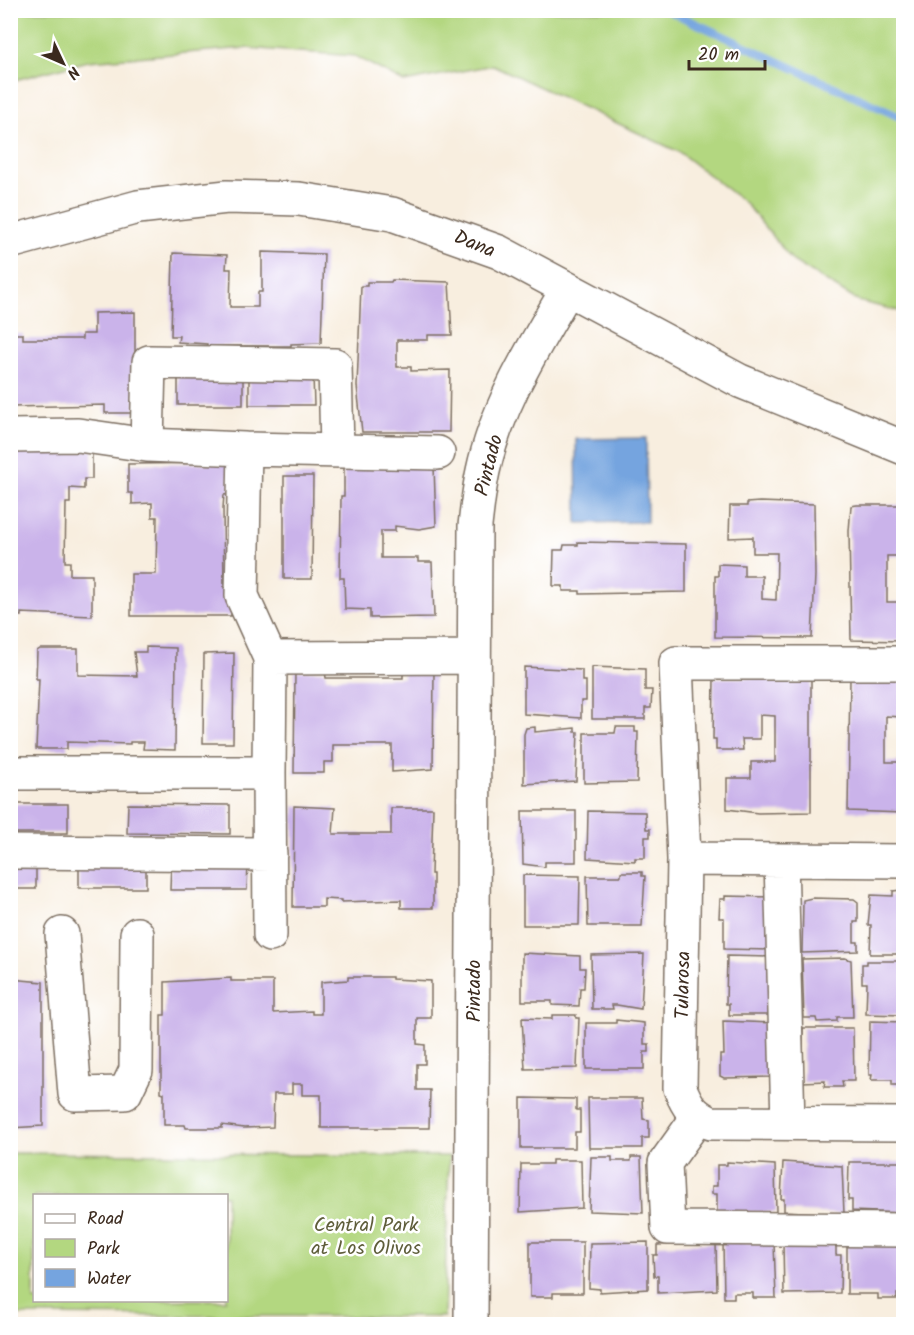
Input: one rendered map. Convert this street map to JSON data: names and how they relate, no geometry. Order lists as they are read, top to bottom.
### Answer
{
  "streets": {
    "street": ["Dana", "Pintado", "Tularosa"]
  },
  "crossings": [
    ["Dana", "Pintado"]
  ],
  "parks": ["Central Park at Los Olivos"],
  "legend": ["Road", "Park", "Water"],
  "scale_bar": "20 m",
  "north": "bottom right"
}
